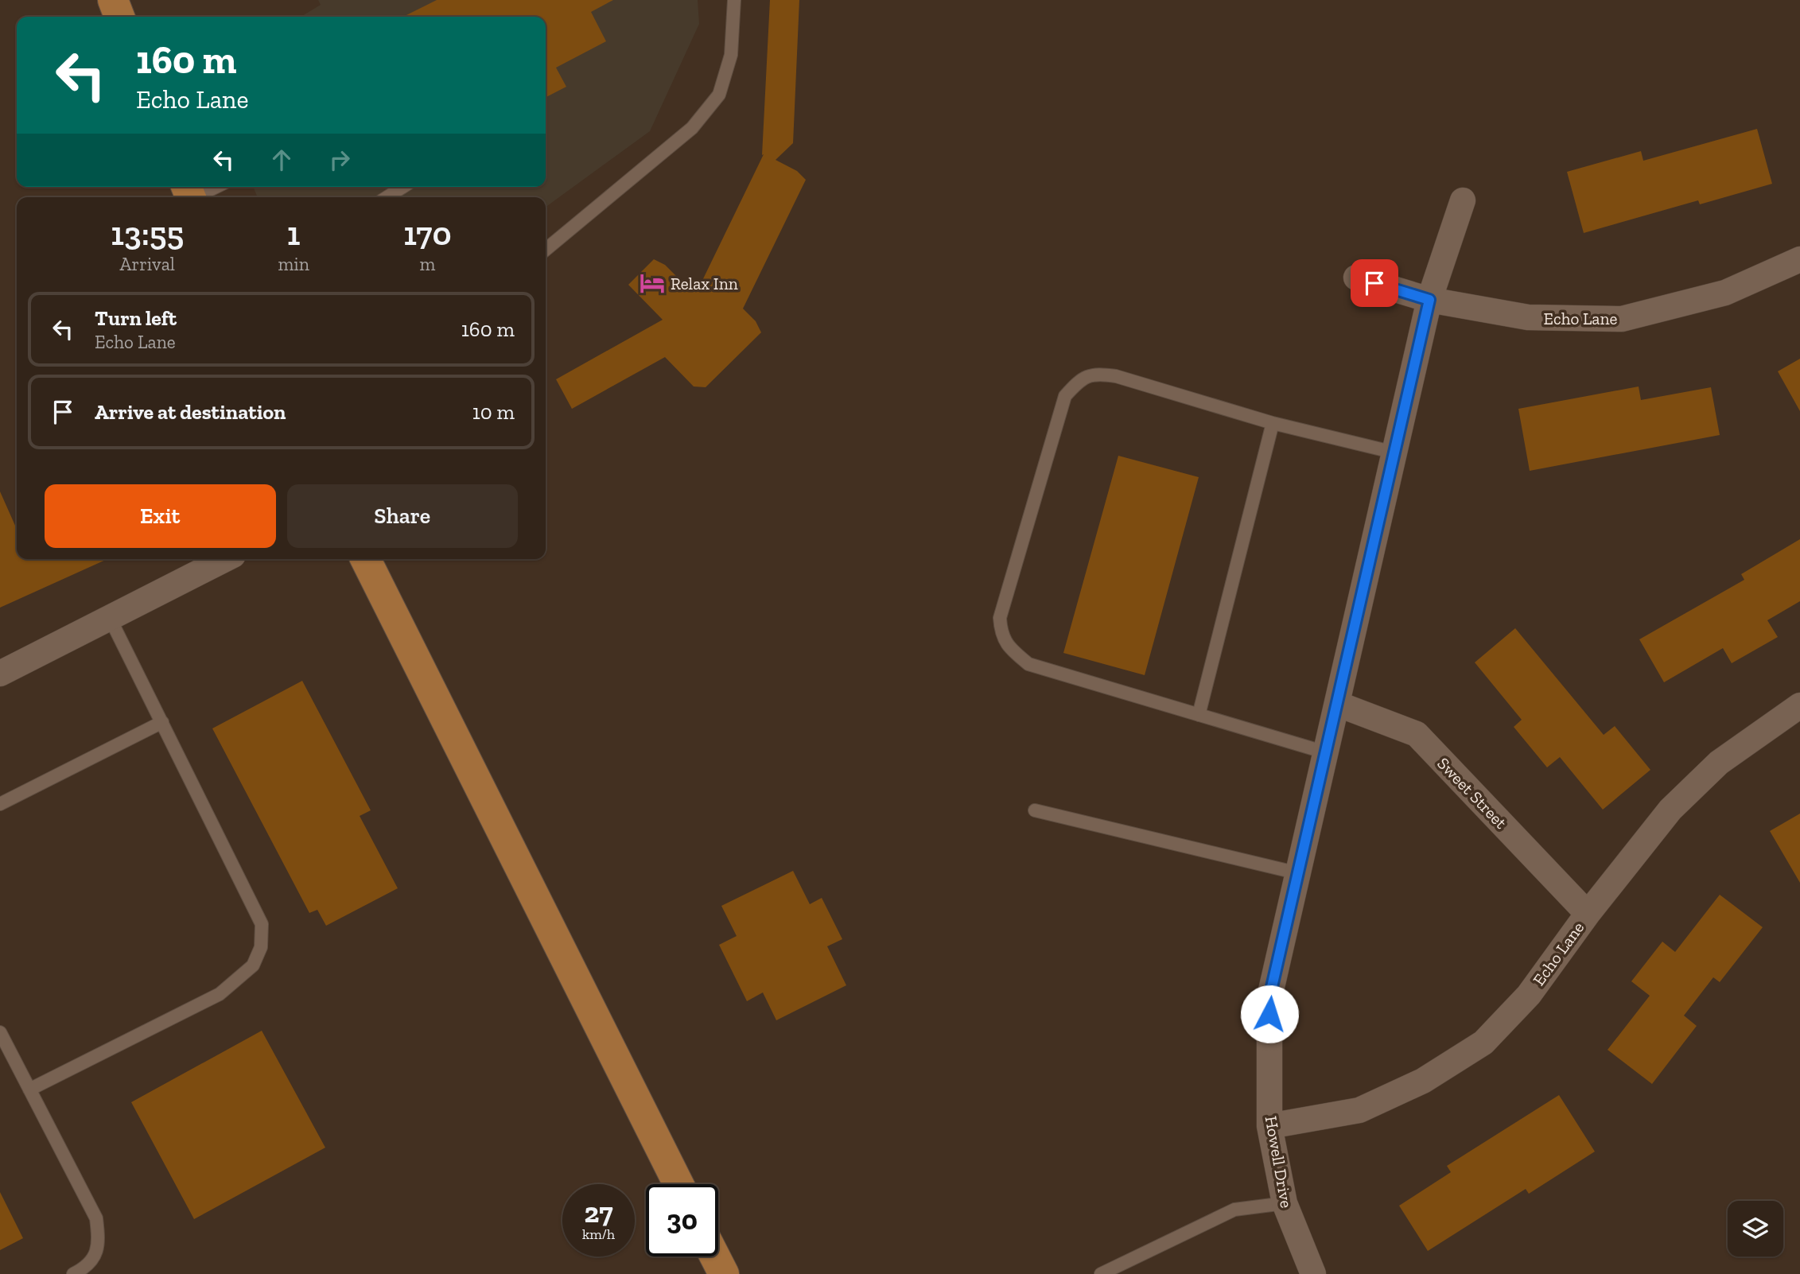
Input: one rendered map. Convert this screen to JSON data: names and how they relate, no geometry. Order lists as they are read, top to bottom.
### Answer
{
  "streets": {
    "street": ["Echo Lane", "Sweet Street", "Howell Drive"]
  },
  "crossings": [
    ["Echo Lane", "Sweet Street"],
    ["Echo Lane", "Howell Drive"],
    ["Sweet Street", "Howell Drive"]
  ],
  "places": {
    "hotel": ["Relax Inn"]
  },
  "page": {
    "turn": ["160 m", "Echo Lane"],
    "eta": [
      "13:55",
      "Arrival",
      "1",
      "min",
      "170",
      "m"
    ],
    "list": [
      {
        "name": "Turn left",
        "note": "Echo Lane",
        "value": "160 m"
      },
      {
        "name": "Arrive at destination",
        "value": "10 m"
      }
    ],
    "buttons": ["Exit", "Share"],
    "speed": "27 km/h",
    "limit": "30"
  }
}
